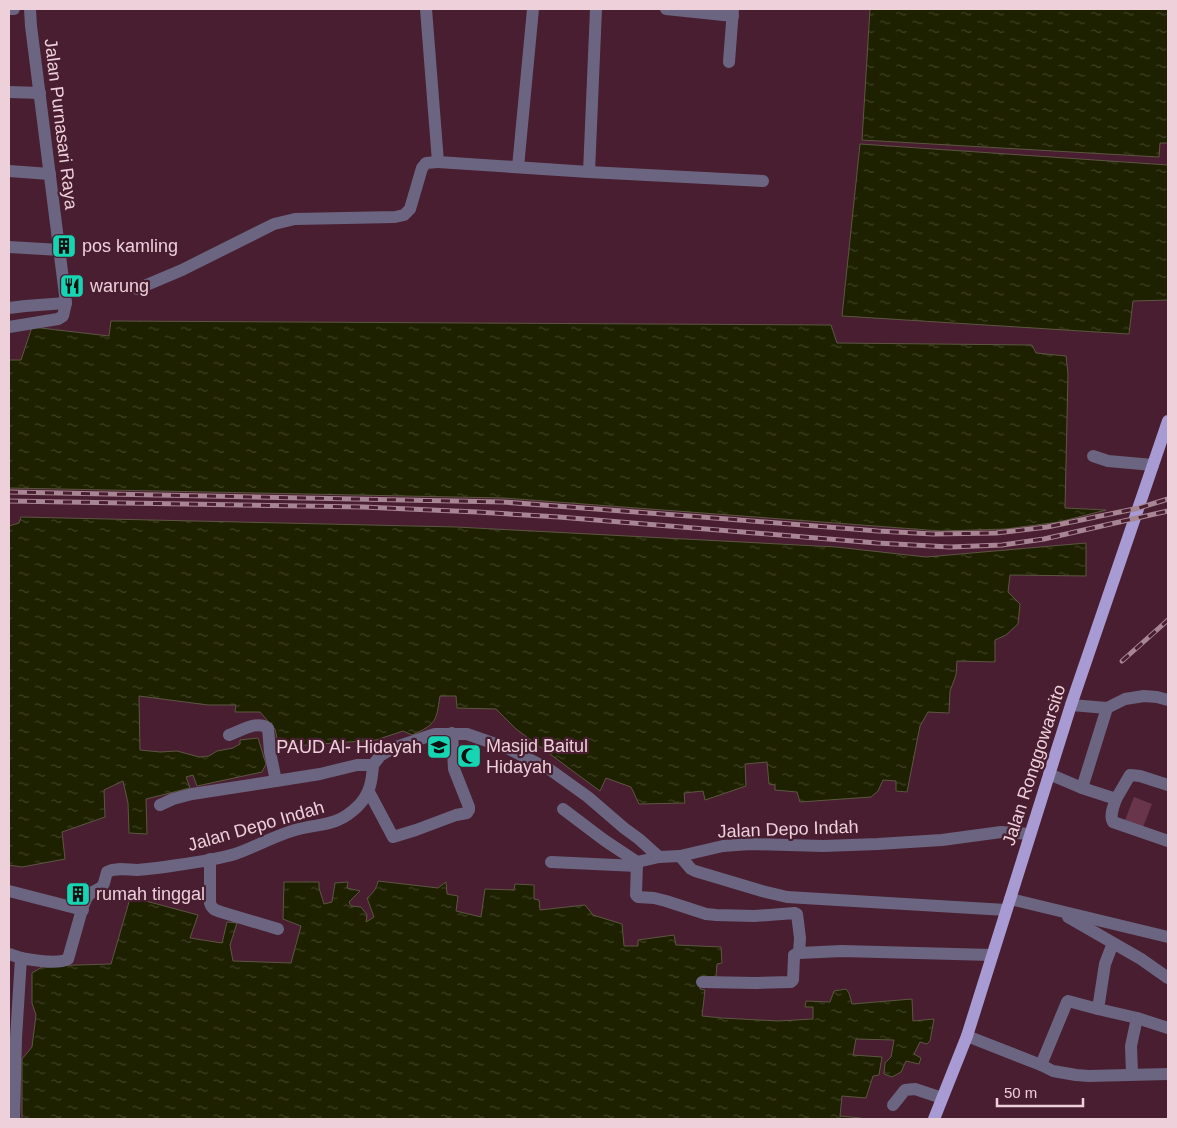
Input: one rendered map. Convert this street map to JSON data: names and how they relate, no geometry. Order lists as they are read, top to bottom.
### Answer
{
  "streets": {
    "main road": ["Jalan Ronggowarsito"],
    "street": ["Jalan Purnasari Raya", "Jalan Depo Indah"]
  },
  "crossings": [
    ["Jalan Ronggowarsito", "Jalan Depo Indah"]
  ],
  "places": {
    "building": ["pos kamling", "rumah tinggal"],
    "restaurant": ["warung"],
    "school or university": ["PAUD Al- Hidayah"],
    "mosque": ["Masjid Baitul Hidayah"]
  },
  "scale_bar": "50 m"
}
